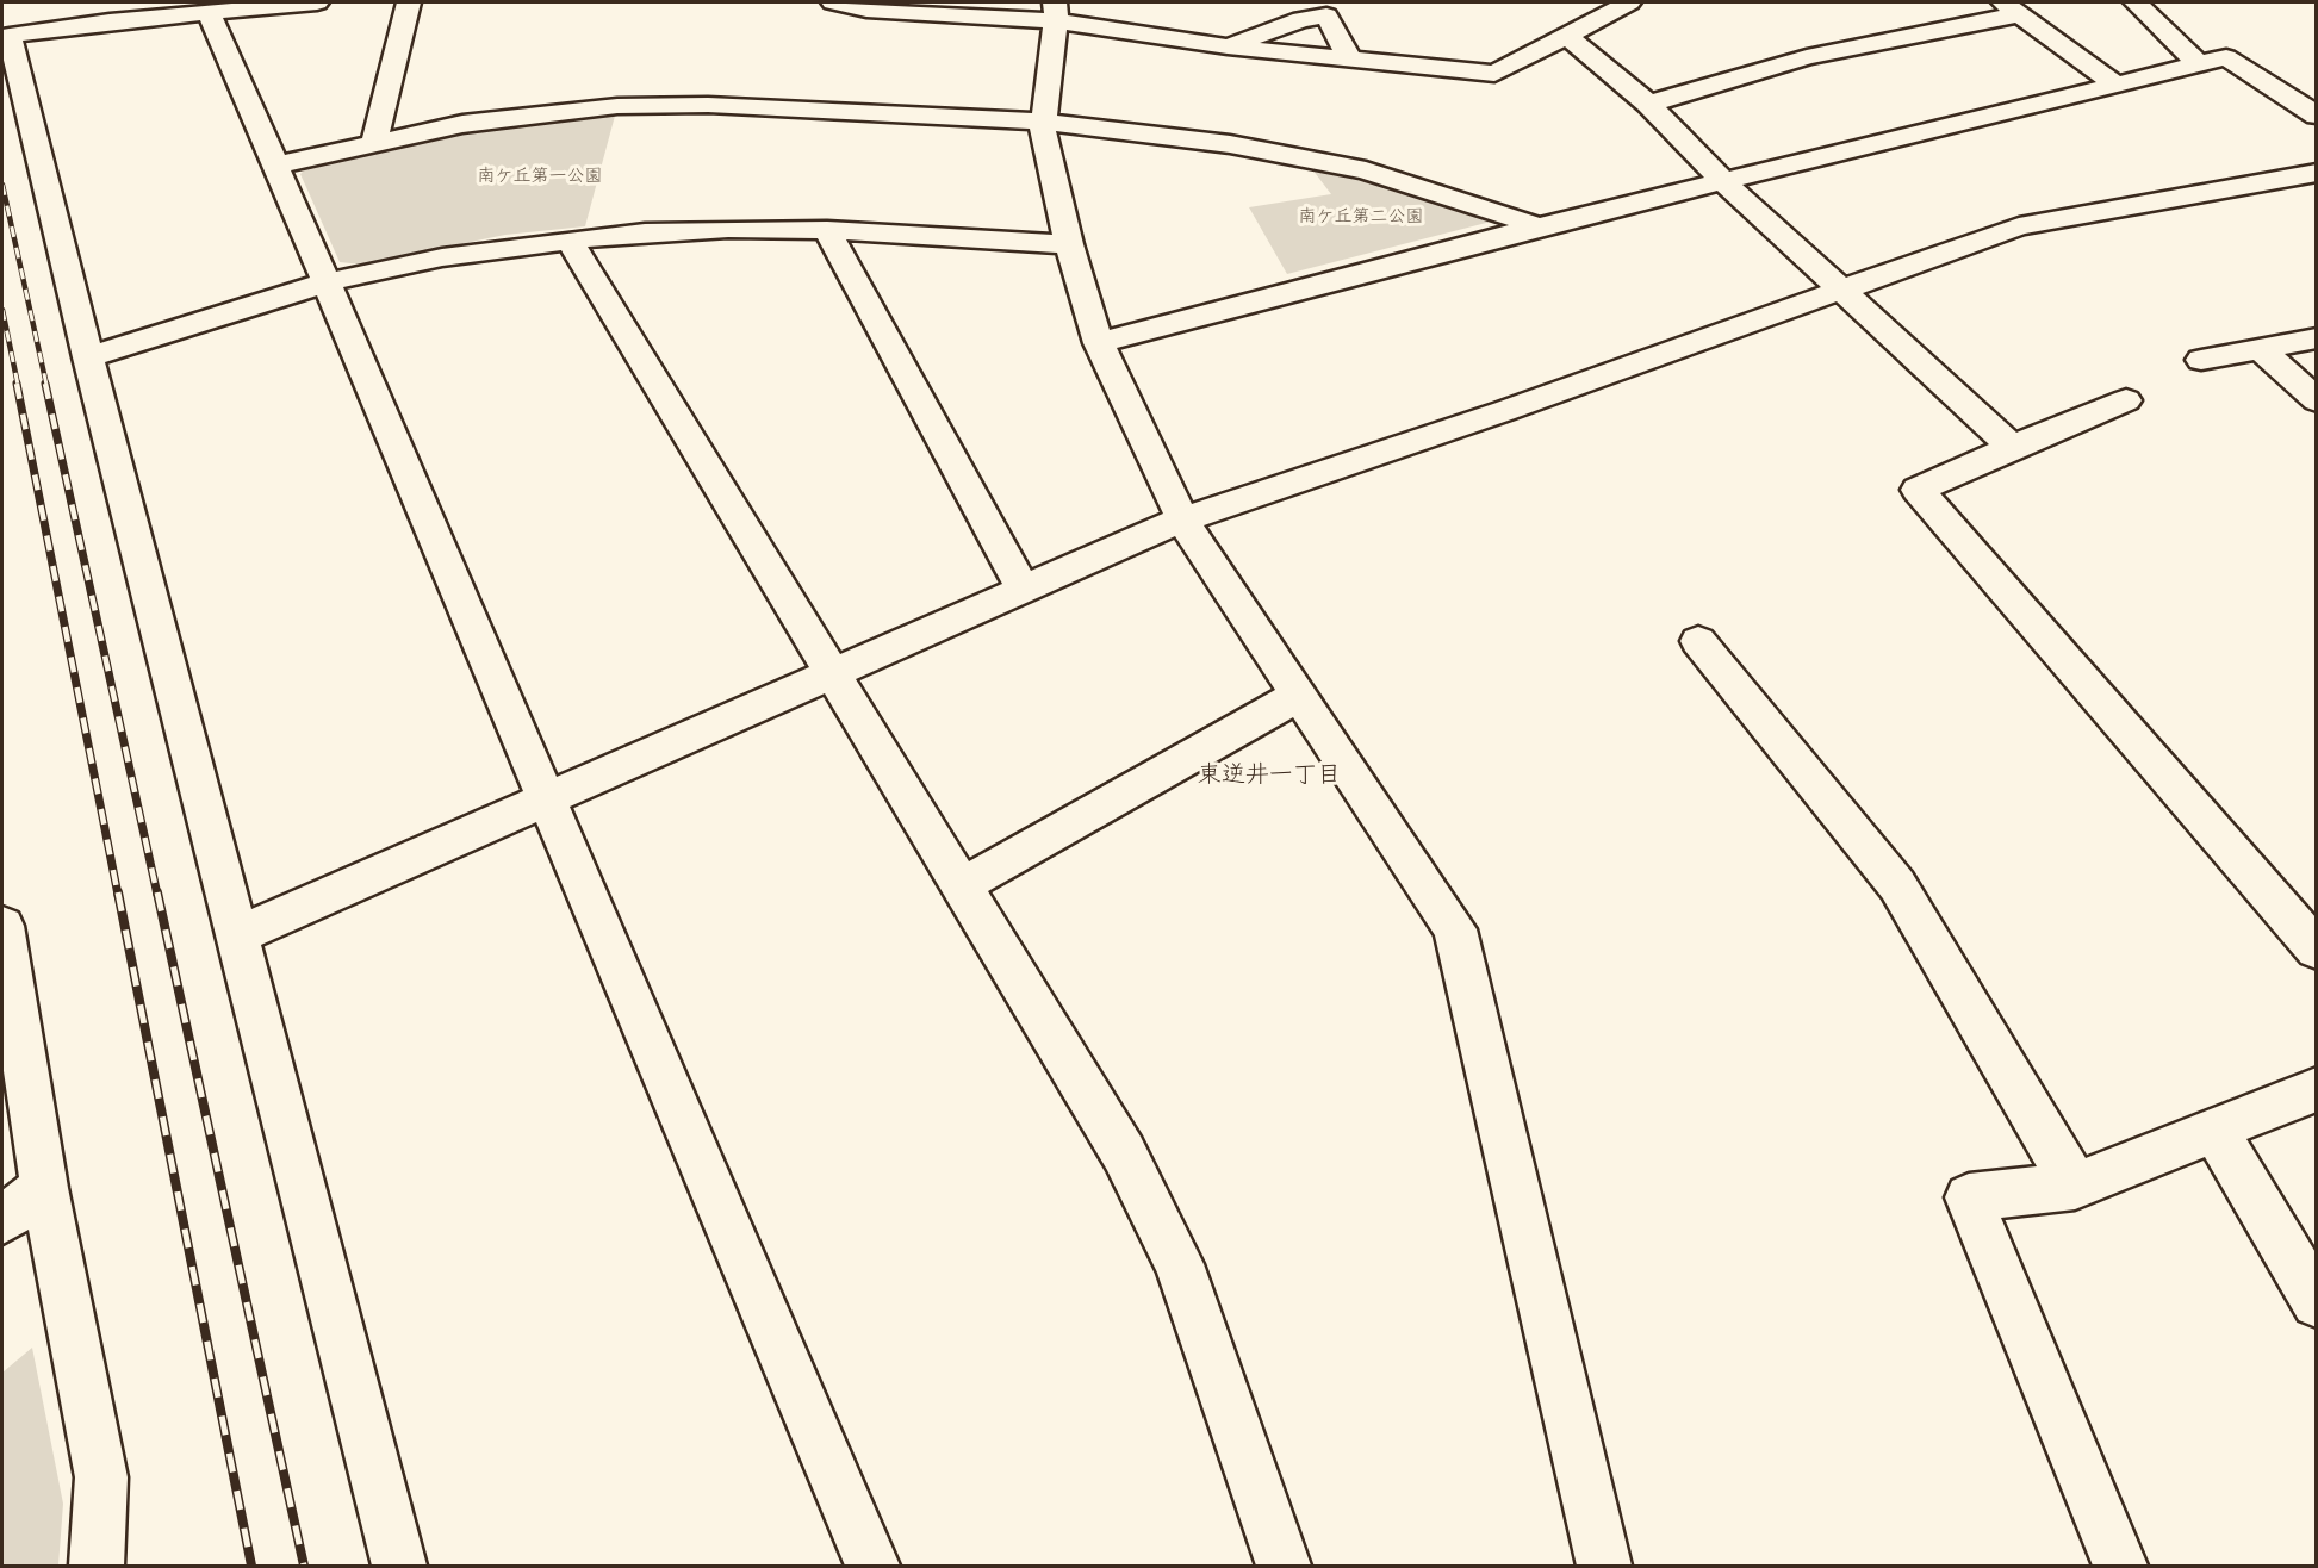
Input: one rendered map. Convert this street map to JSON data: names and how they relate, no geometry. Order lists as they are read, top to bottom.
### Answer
{
  "districts": ["東逆井一丁目"],
  "parks": ["南ケ丘第一公園", "南ケ丘第二公園"]
}
